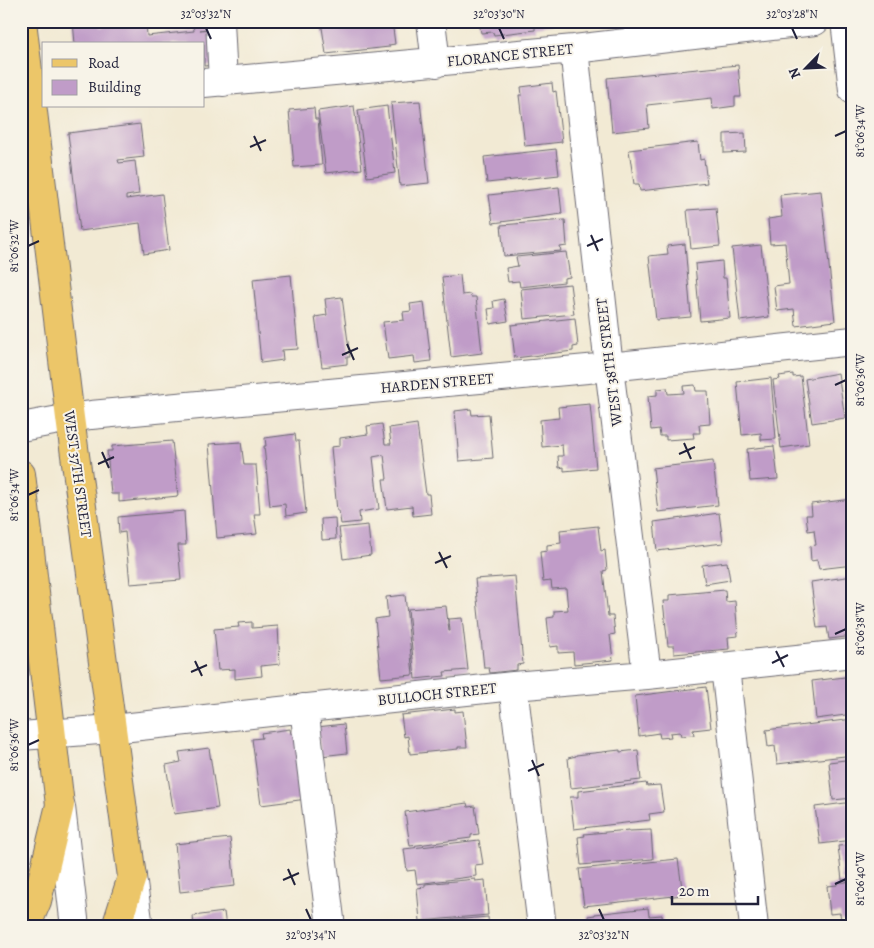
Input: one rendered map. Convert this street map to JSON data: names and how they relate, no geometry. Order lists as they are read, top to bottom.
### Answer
{
  "streets": {
    "main road": ["WEST 37TH STREET"],
    "street": [
      "FLORANCE STREET",
      "WEST 38TH STREET",
      "HARDEN STREET",
      "BULLOCH STREET"
    ]
  },
  "crossings": [
    ["FLORANCE STREET", "WEST 38TH STREET"],
    ["WEST 38TH STREET", "HARDEN STREET"],
    ["WEST 38TH STREET", "BULLOCH STREET"],
    ["HARDEN STREET", "WEST 37TH STREET"],
    ["WEST 37TH STREET", "BULLOCH STREET"]
  ],
  "legend": ["Road", "Building"],
  "scale_bar": "20 m",
  "north": "bottom left",
  "coordinates": [
    "32°03'32\"N",
    "32°03'30\"N",
    "32°03'28\"N",
    "81°06'34\"W",
    "81°06'32\"W",
    "81°06'36\"W",
    "81°06'38\"W",
    "81°06'40\"W",
    "32°03'34\"N"
  ]
}
